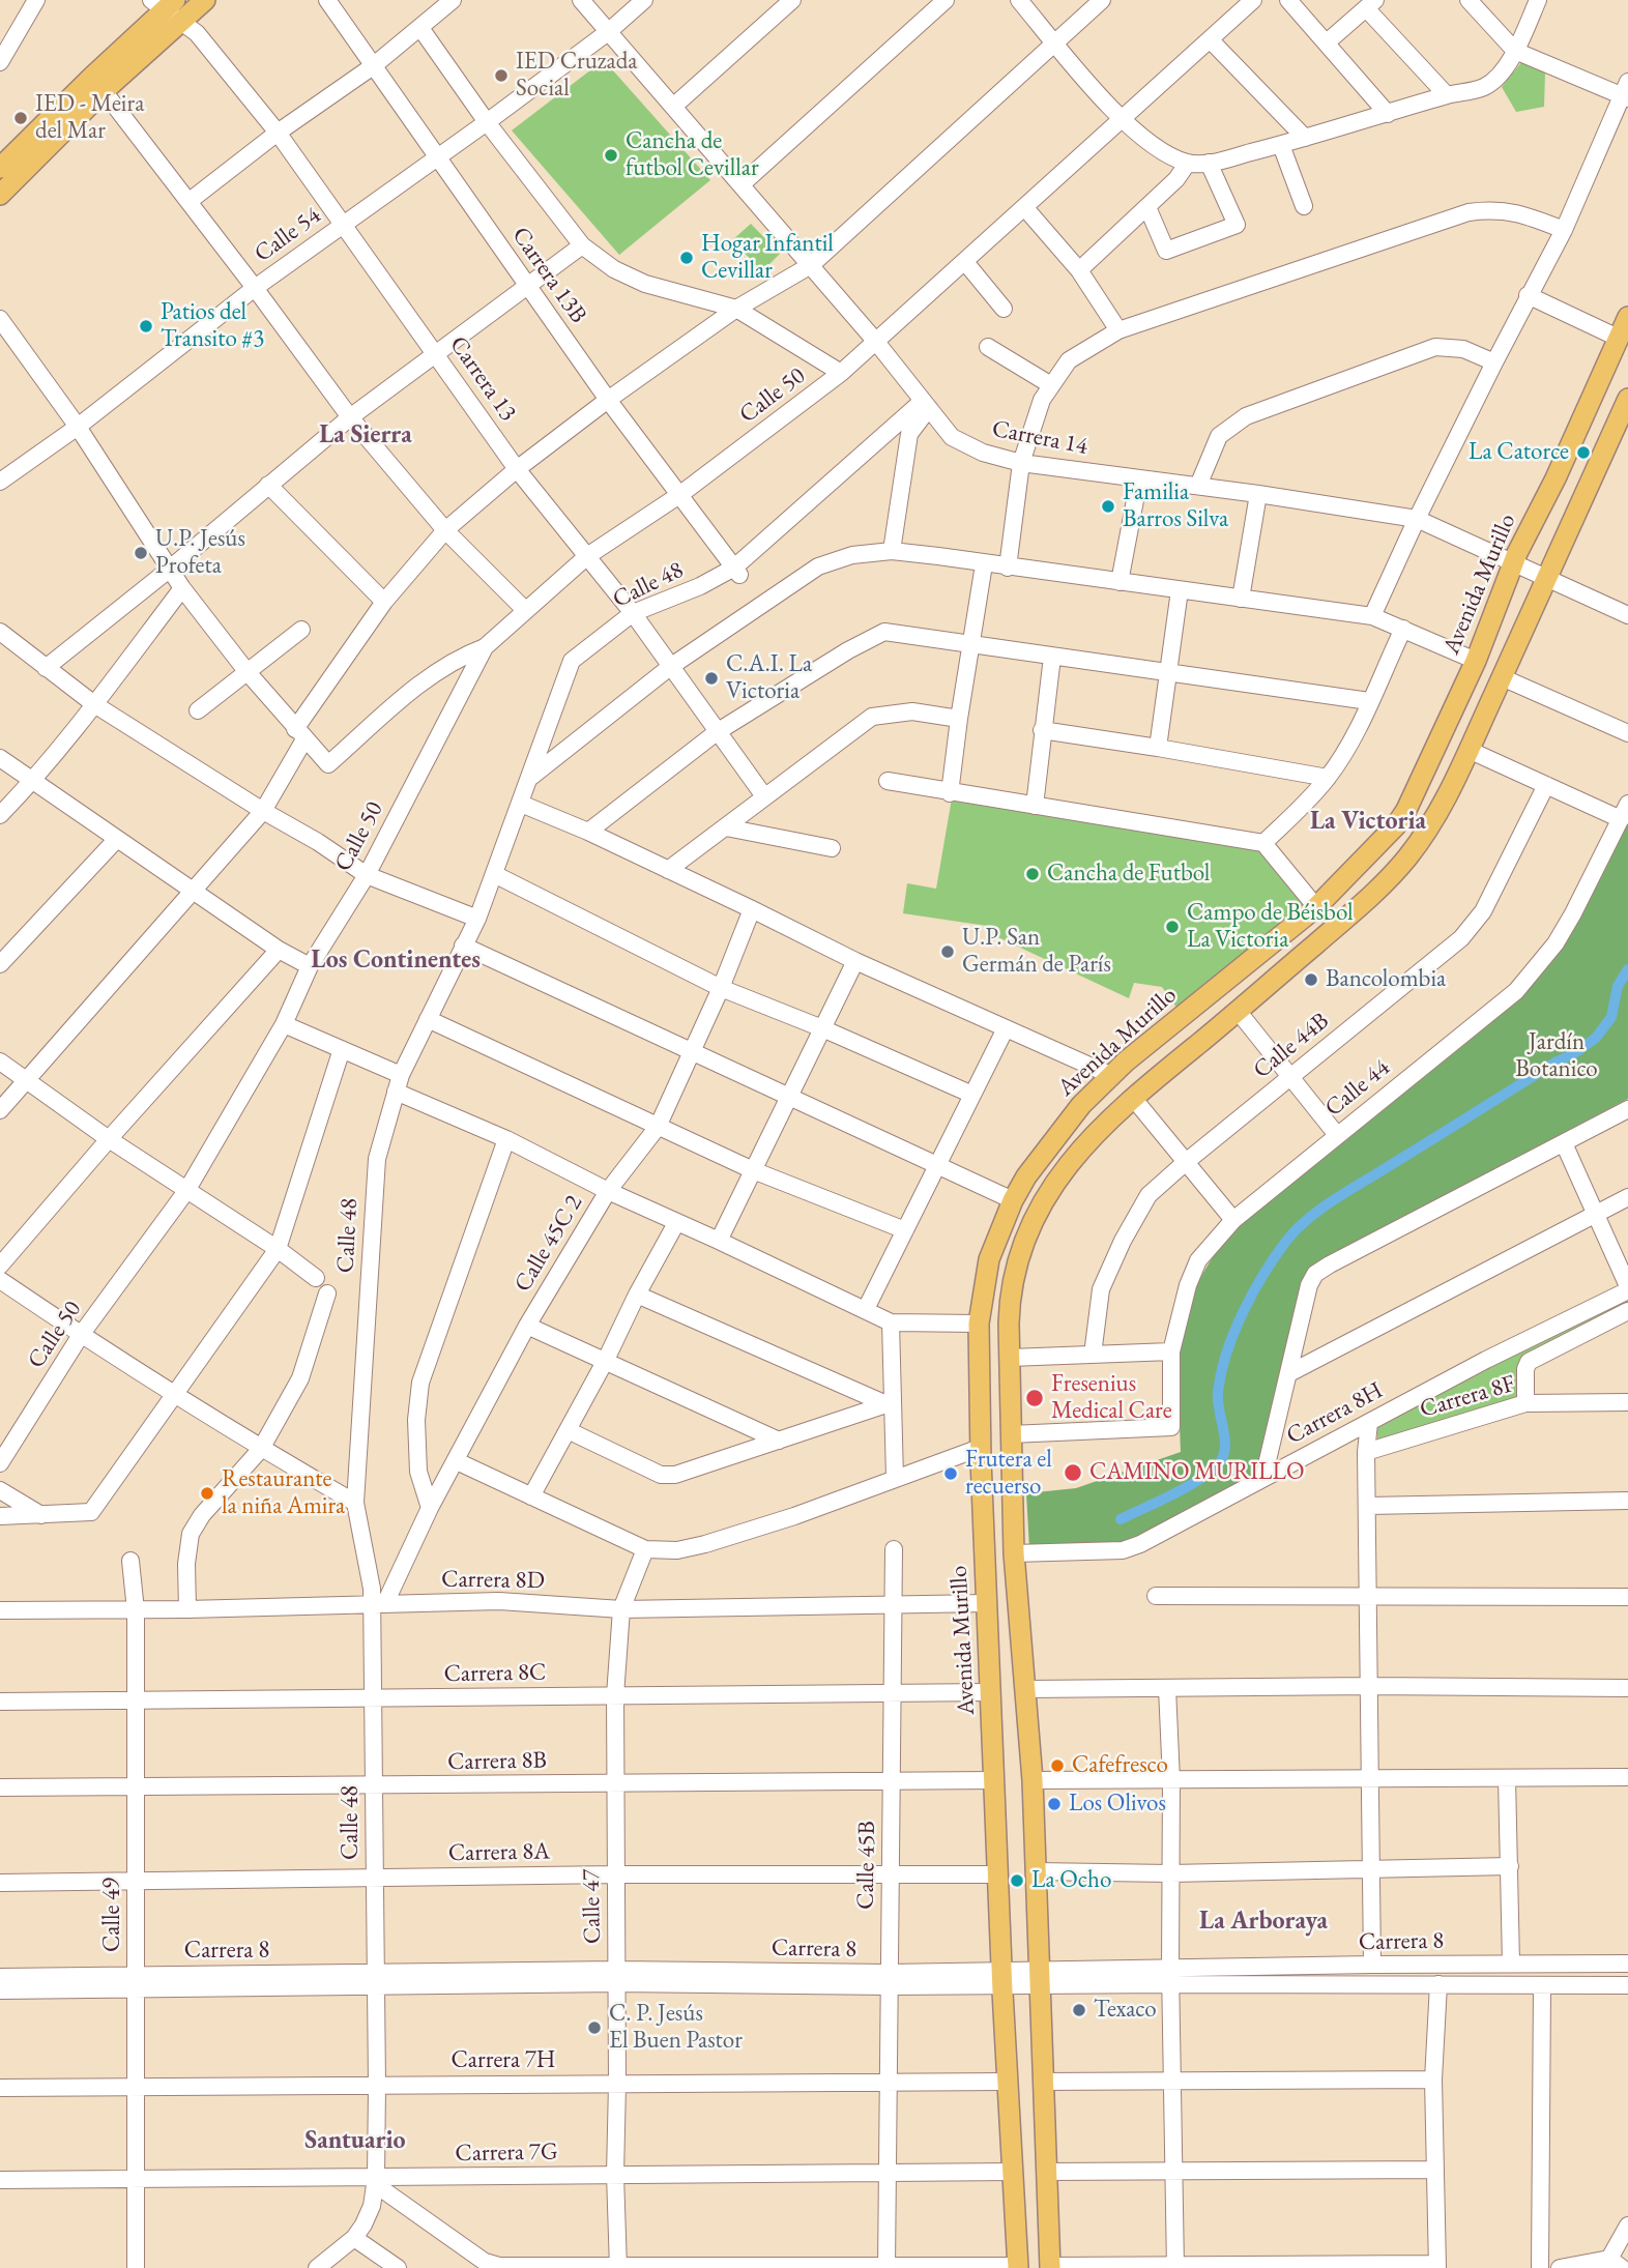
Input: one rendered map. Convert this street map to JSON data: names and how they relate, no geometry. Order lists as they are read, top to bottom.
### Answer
{
  "streets": {
    "main road": ["Avenida Murillo"],
    "street": [
      "Calle 54",
      "Carrera 13B",
      "Carrera 13",
      "Calle 50",
      "Carrera 14",
      "Calle 48",
      "Calle 44B",
      "Calle 44",
      "Calle 45C 2",
      "Carrera 8F",
      "Carrera 8H",
      "Carrera 8D",
      "Carrera 8C",
      "Carrera 8B",
      "Carrera 8A",
      "Calle 45B",
      "Calle 47",
      "Calle 49",
      "Carrera 8",
      "Carrera 7H",
      "Carrera 7G"
    ]
  },
  "crossings": [
    ["Calle 54", "Carrera 13B"],
    ["Calle 54", "Carrera 13"],
    ["Calle 54", "Carrera 14"],
    ["Carrera 13B", "Calle 50"],
    ["Carrera 13B", "Calle 48"],
    ["Carrera 13", "Calle 50"],
    ["Carrera 13", "Calle 48"],
    ["Calle 50", "Carrera 14"],
    ["Carrera 14", "Avenida Murillo"],
    ["Carrera 14", "Calle 48"],
    ["Avenida Murillo", "Carrera 8D"],
    ["Avenida Murillo", "Carrera 8C"],
    ["Avenida Murillo", "Carrera 8B"],
    ["Avenida Murillo", "Carrera 8A"],
    ["Avenida Murillo", "Carrera 8"],
    ["Avenida Murillo", "Carrera 7H"],
    ["Avenida Murillo", "Carrera 7G"],
    ["Calle 48", "Calle 45C 2"],
    ["Calle 48", "Carrera 8D"],
    ["Calle 48", "Carrera 8C"],
    ["Calle 48", "Carrera 8B"],
    ["Calle 48", "Carrera 8A"],
    ["Calle 48", "Carrera 8"],
    ["Calle 48", "Carrera 7H"],
    ["Calle 48", "Carrera 7G"],
    ["Calle 45C 2", "Carrera 8D"],
    ["Carrera 8D", "Calle 45B"],
    ["Carrera 8D", "Calle 47"],
    ["Carrera 8D", "Calle 49"],
    ["Carrera 8C", "Calle 45B"],
    ["Carrera 8C", "Calle 47"],
    ["Carrera 8C", "Calle 49"],
    ["Carrera 8B", "Calle 45B"],
    ["Carrera 8B", "Calle 47"],
    ["Carrera 8B", "Calle 49"],
    ["Carrera 8A", "Calle 45B"],
    ["Carrera 8A", "Calle 47"],
    ["Carrera 8A", "Calle 49"],
    ["Calle 45B", "Carrera 8"],
    ["Calle 45B", "Carrera 7H"],
    ["Calle 45B", "Carrera 7G"],
    ["Calle 47", "Carrera 8"],
    ["Calle 47", "Carrera 7H"],
    ["Calle 47", "Carrera 7G"],
    ["Calle 49", "Carrera 8"],
    ["Calle 49", "Carrera 7H"],
    ["Calle 49", "Carrera 7G"]
  ],
  "districts": [
    "La Sierra",
    "La Victoria",
    "Los Continentes",
    "La Arboraya",
    "Santuario"
  ],
  "parks": ["Jardín Botanico"],
  "places": [
    "IED Cruzada Social",
    "IED - Meira del Mar",
    "Cancha de futbol Cevillar",
    "Hogar Infantil Cevillar",
    "Patios del Transito #3",
    "La Catorce",
    "Familia Barros Silva",
    "U.P. Jesús Profeta",
    "C.A.I. La Victoria",
    "Cancha de Futbol",
    "Campo de Béisbol La Victoria",
    "U.P. San Germán de París",
    "Bancolombia",
    "Fresenius Medical Care",
    "CAMINO MURILLO",
    "Frutera el recuerso",
    "Restaurante la niña Amira",
    "Cafefresco",
    "Los Olivos",
    "La Ocho",
    "Texaco",
    "C. P. Jesús El Buen Pastor"
  ]
}
